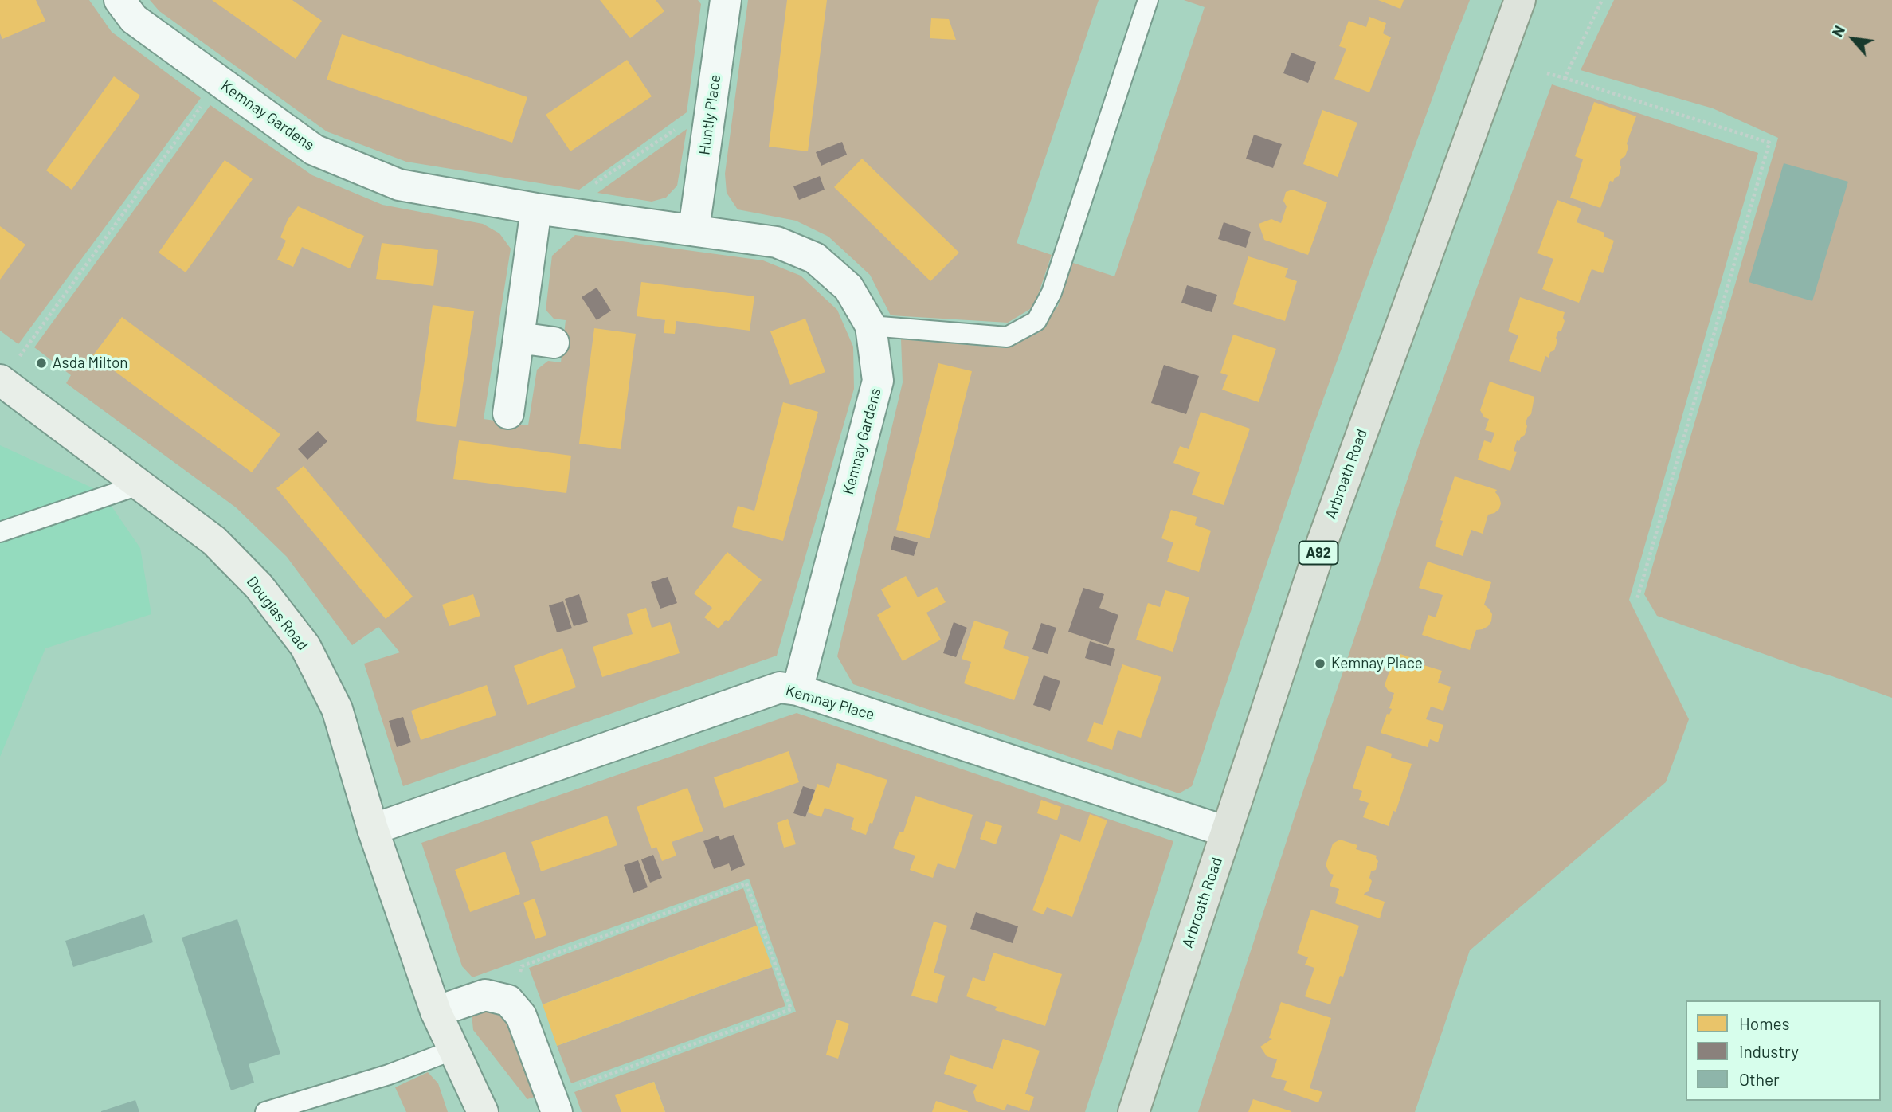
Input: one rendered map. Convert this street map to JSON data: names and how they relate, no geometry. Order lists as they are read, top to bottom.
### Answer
{
  "streets": {
    "main road": ["Arbroath Road", "A92", "Douglas Road"],
    "street": ["Huntly Place", "Kemnay Gardens", "Kemnay Place"]
  },
  "crossings": [
    ["Huntly Place", "Kemnay Gardens"],
    ["Kemnay Gardens", "Kemnay Place"],
    ["Arbroath Road", "Kemnay Place"],
    ["Douglas Road", "Kemnay Place"]
  ],
  "places": ["Asda Milton", "Kemnay Place"],
  "legend": ["Homes", "Industry", "Other"],
  "north": "top left"
}
